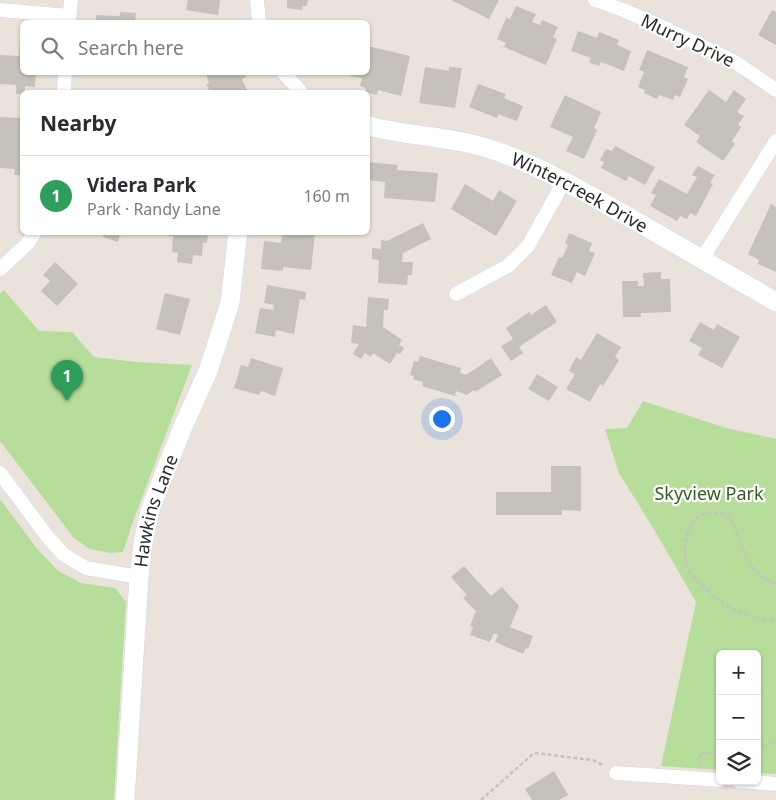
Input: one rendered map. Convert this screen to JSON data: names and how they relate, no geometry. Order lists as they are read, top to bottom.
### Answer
{
  "streets": {
    "street": ["Murry Drive", "Wintercreek Drive", "Hawkins Lane"]
  },
  "parks": ["Skyview Park"],
  "page": {
    "search": "Search here",
    "heading": "Nearby",
    "list": [
      {
        "mark": "1",
        "name": "Videra Park",
        "note": "Park · Randy Lane",
        "value": "160 m"
      }
    ],
    "pins": "1",
    "map_buttons": ["+", "−"]
  }
}
